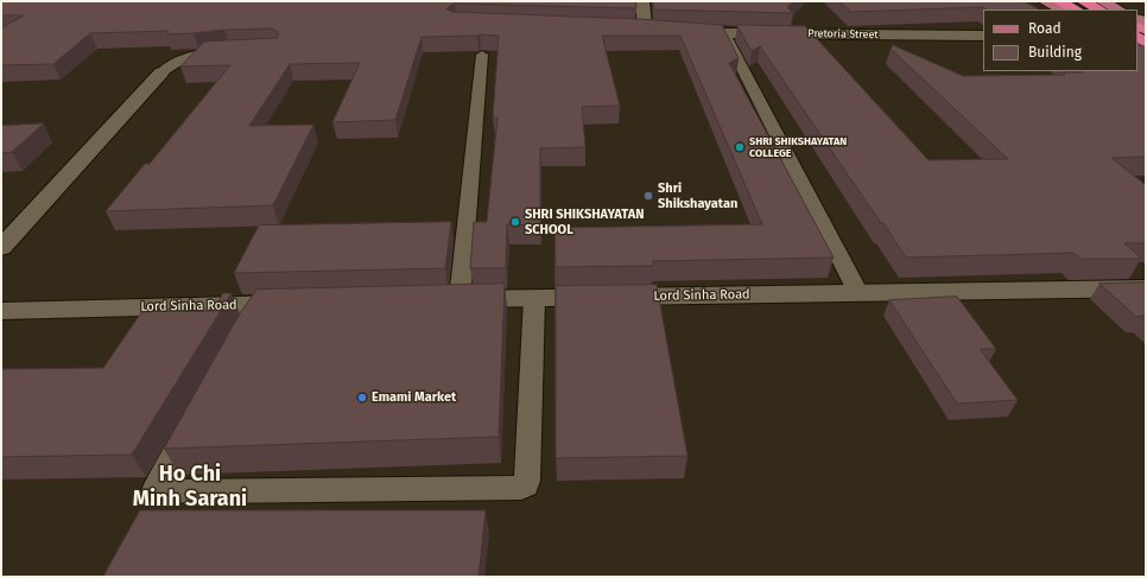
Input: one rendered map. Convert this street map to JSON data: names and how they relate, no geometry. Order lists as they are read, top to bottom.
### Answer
{
  "streets": {
    "street": ["Pretoria Street", "Lord Sinha Road"]
  },
  "districts": ["Ho Chi Minh Sarani"],
  "places": [
    "SHRI SHIKSHAYATAN COLLEGE",
    "Shri Shikshayatan",
    "SHRI SHIKSHAYATAN SCHOOL",
    "Emami Market"
  ],
  "legend": ["Road", "Building"]
}
